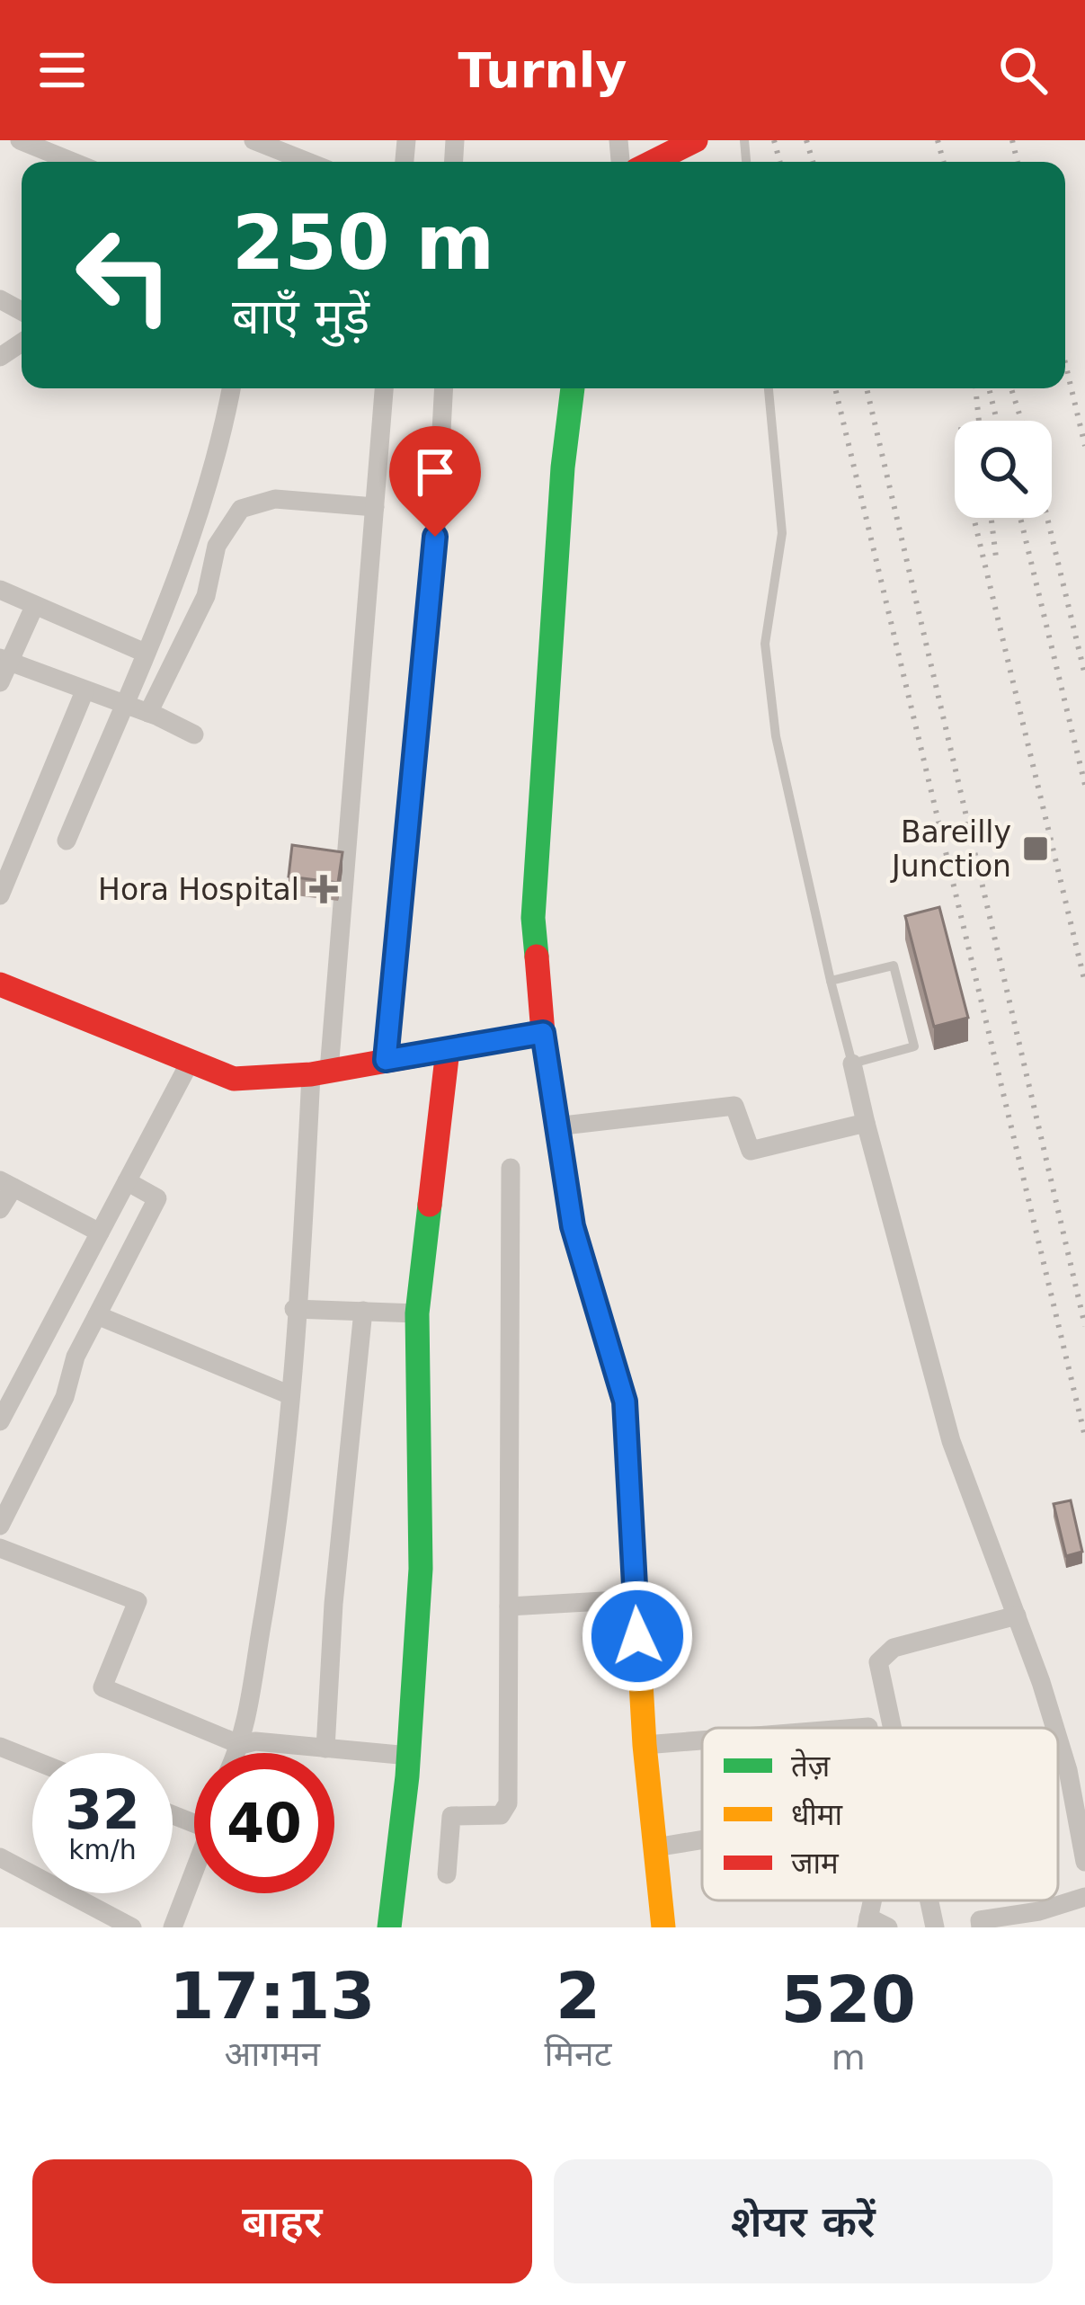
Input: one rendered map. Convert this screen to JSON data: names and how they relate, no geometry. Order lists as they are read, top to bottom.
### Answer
{
  "places": {
    "transit": ["Bareilly Junction"],
    "health": ["Hora Hospital"]
  },
  "legend": ["तेज़", "धीमा", "जाम"],
  "page": {
    "header": "Turnly",
    "turn": ["250 m", "बाएँ मुड़ें"],
    "speed": "32 km/h",
    "limit": "40",
    "eta": [
      "17:13",
      "आगमन",
      "2",
      "मिनट",
      "520",
      "m"
    ],
    "buttons": ["बाहर", "शेयर करें"]
  }
}
